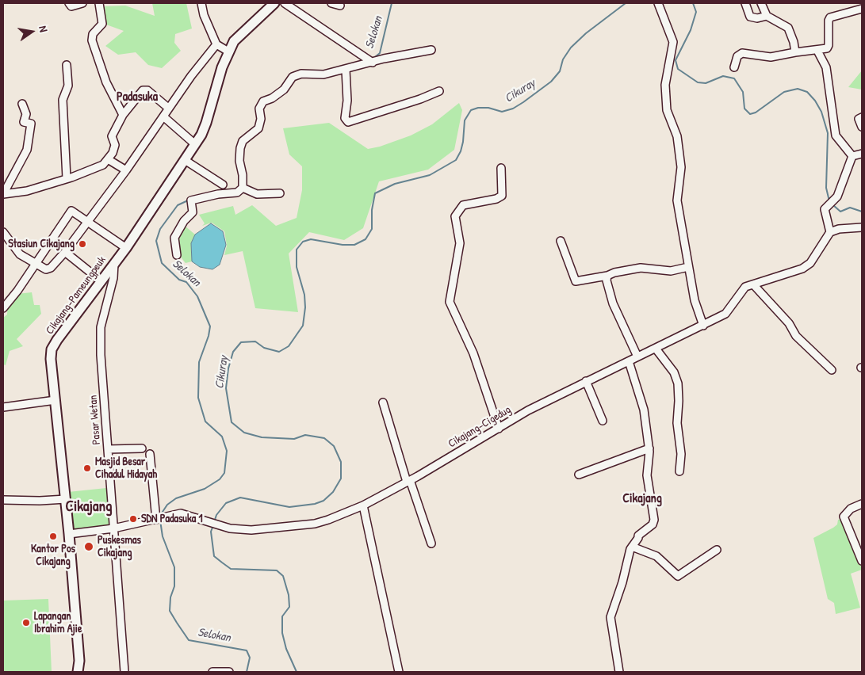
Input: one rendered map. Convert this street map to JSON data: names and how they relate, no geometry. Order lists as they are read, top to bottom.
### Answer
{
  "streets": {
    "main road": ["Cikajang-Pameungpeuk"],
    "street": ["Pasar Wetan", "Cikajang-Cigedug"]
  },
  "crossings": [
    ["Cikajang-Pameungpeuk", "Pasar Wetan"],
    ["Cikajang-Pameungpeuk", "Cikajang-Cigedug"],
    ["Pasar Wetan", "Cikajang-Cigedug"]
  ],
  "districts": ["Padasuka", "Cikajang", "Cikajang"],
  "water": ["Selokan", "Cikuray"],
  "places": [
    "Stasiun Cikajang",
    "Masjid Besar Cihadul Hidayah",
    "SDN Padasuka 1",
    "Kantor Pos Cikajang",
    "Puskesmas Cikajang",
    "Lapangan Ibrahim Ajie"
  ],
  "north": "right"
}
